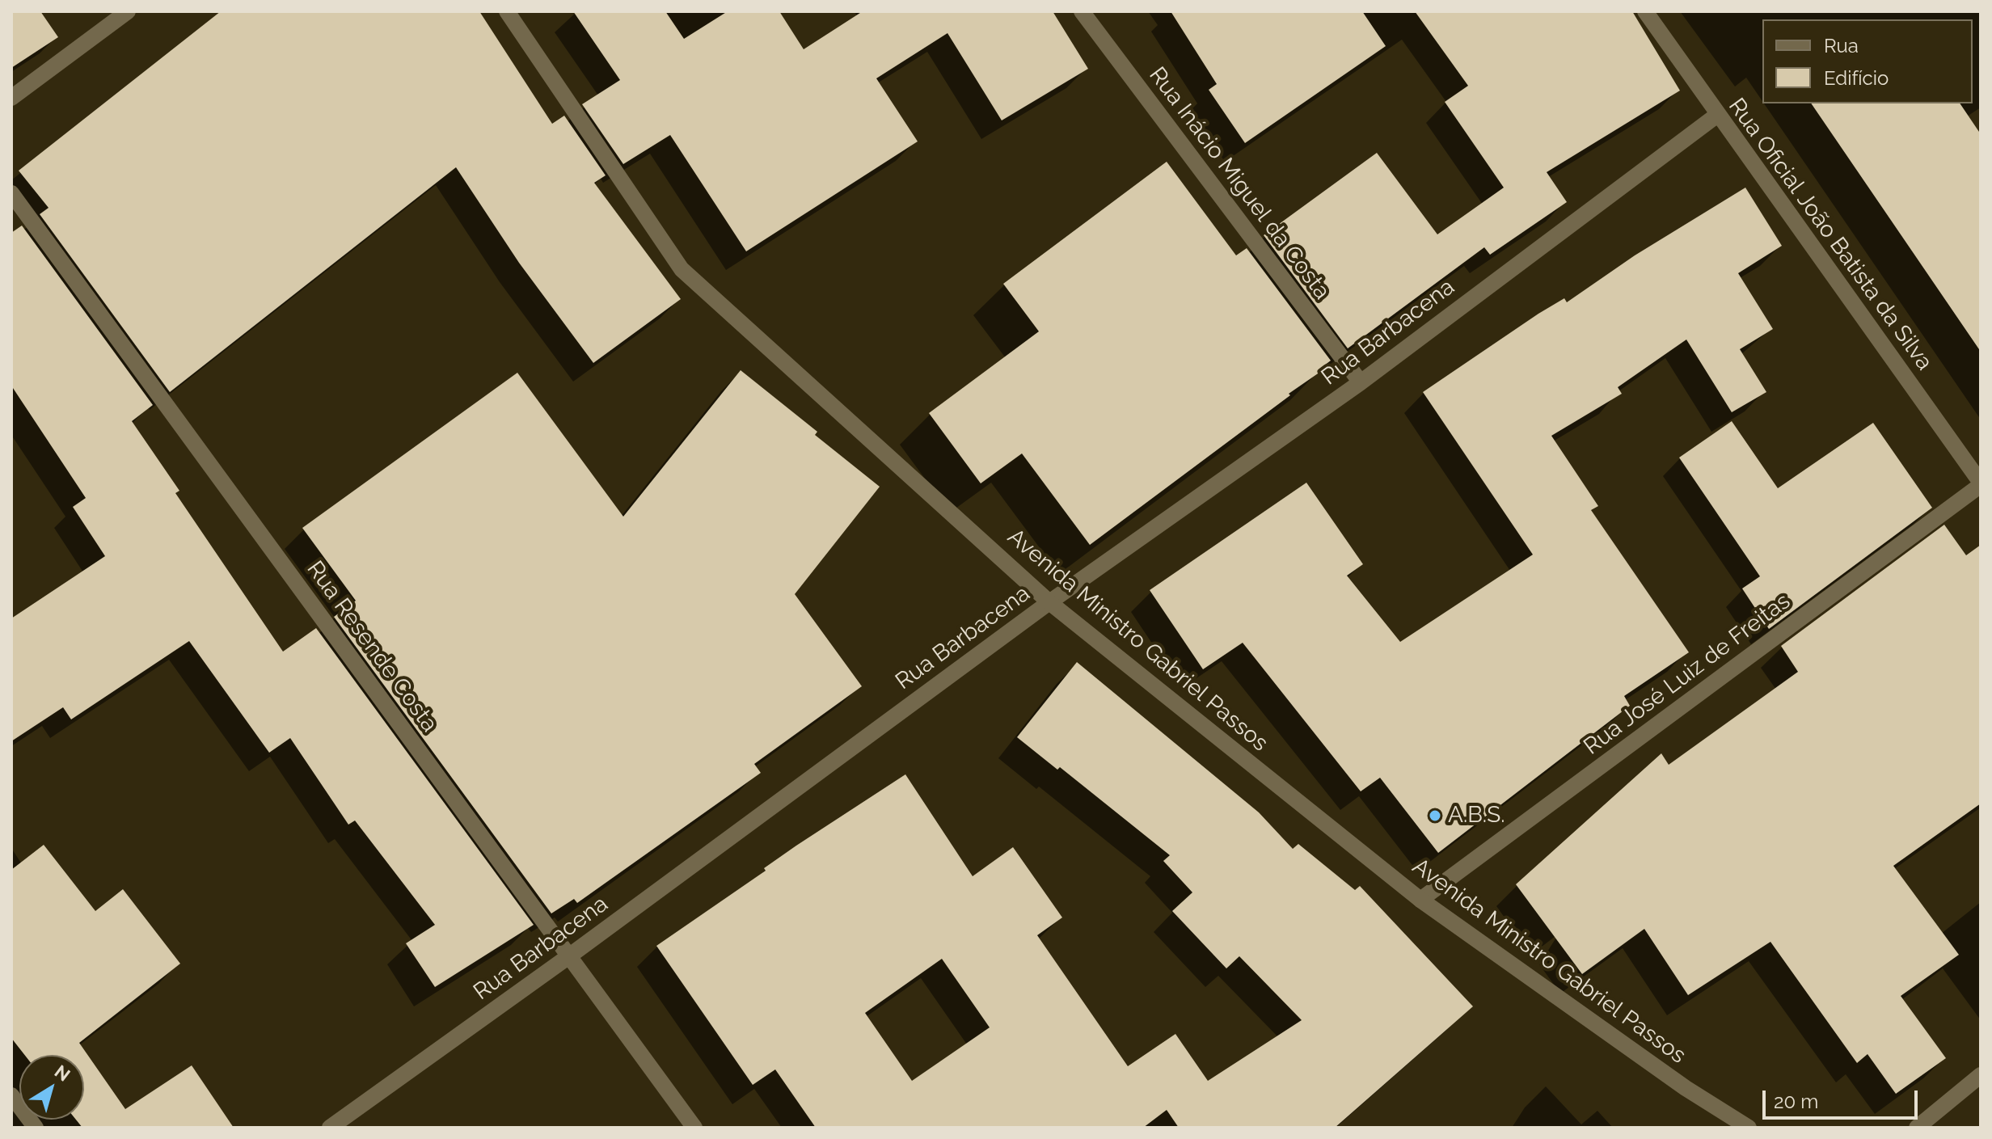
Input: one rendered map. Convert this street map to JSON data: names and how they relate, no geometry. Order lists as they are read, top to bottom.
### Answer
{
  "streets": {
    "street": [
      "Rua Inácio Miguel da Costa",
      "Rua Oficial João Batista da Silva",
      "Rua Barbacena",
      "Avenida Ministro Gabriel Passos",
      "Rua Resende Costa",
      "Rua José Luiz de Freitas"
    ]
  },
  "crossings": [
    ["Rua Inácio Miguel da Costa", "Rua Barbacena"],
    ["Rua Oficial João Batista da Silva", "Rua Barbacena"],
    ["Rua Oficial João Batista da Silva", "Rua José Luiz de Freitas"],
    ["Rua Barbacena", "Avenida Ministro Gabriel Passos"],
    ["Rua Barbacena", "Rua Resende Costa"],
    ["Avenida Ministro Gabriel Passos", "Rua José Luiz de Freitas"]
  ],
  "places": ["A.B.S."],
  "legend": ["Rua", "Edifício"],
  "scale_bar": "20 m",
  "north": "top right"
}
